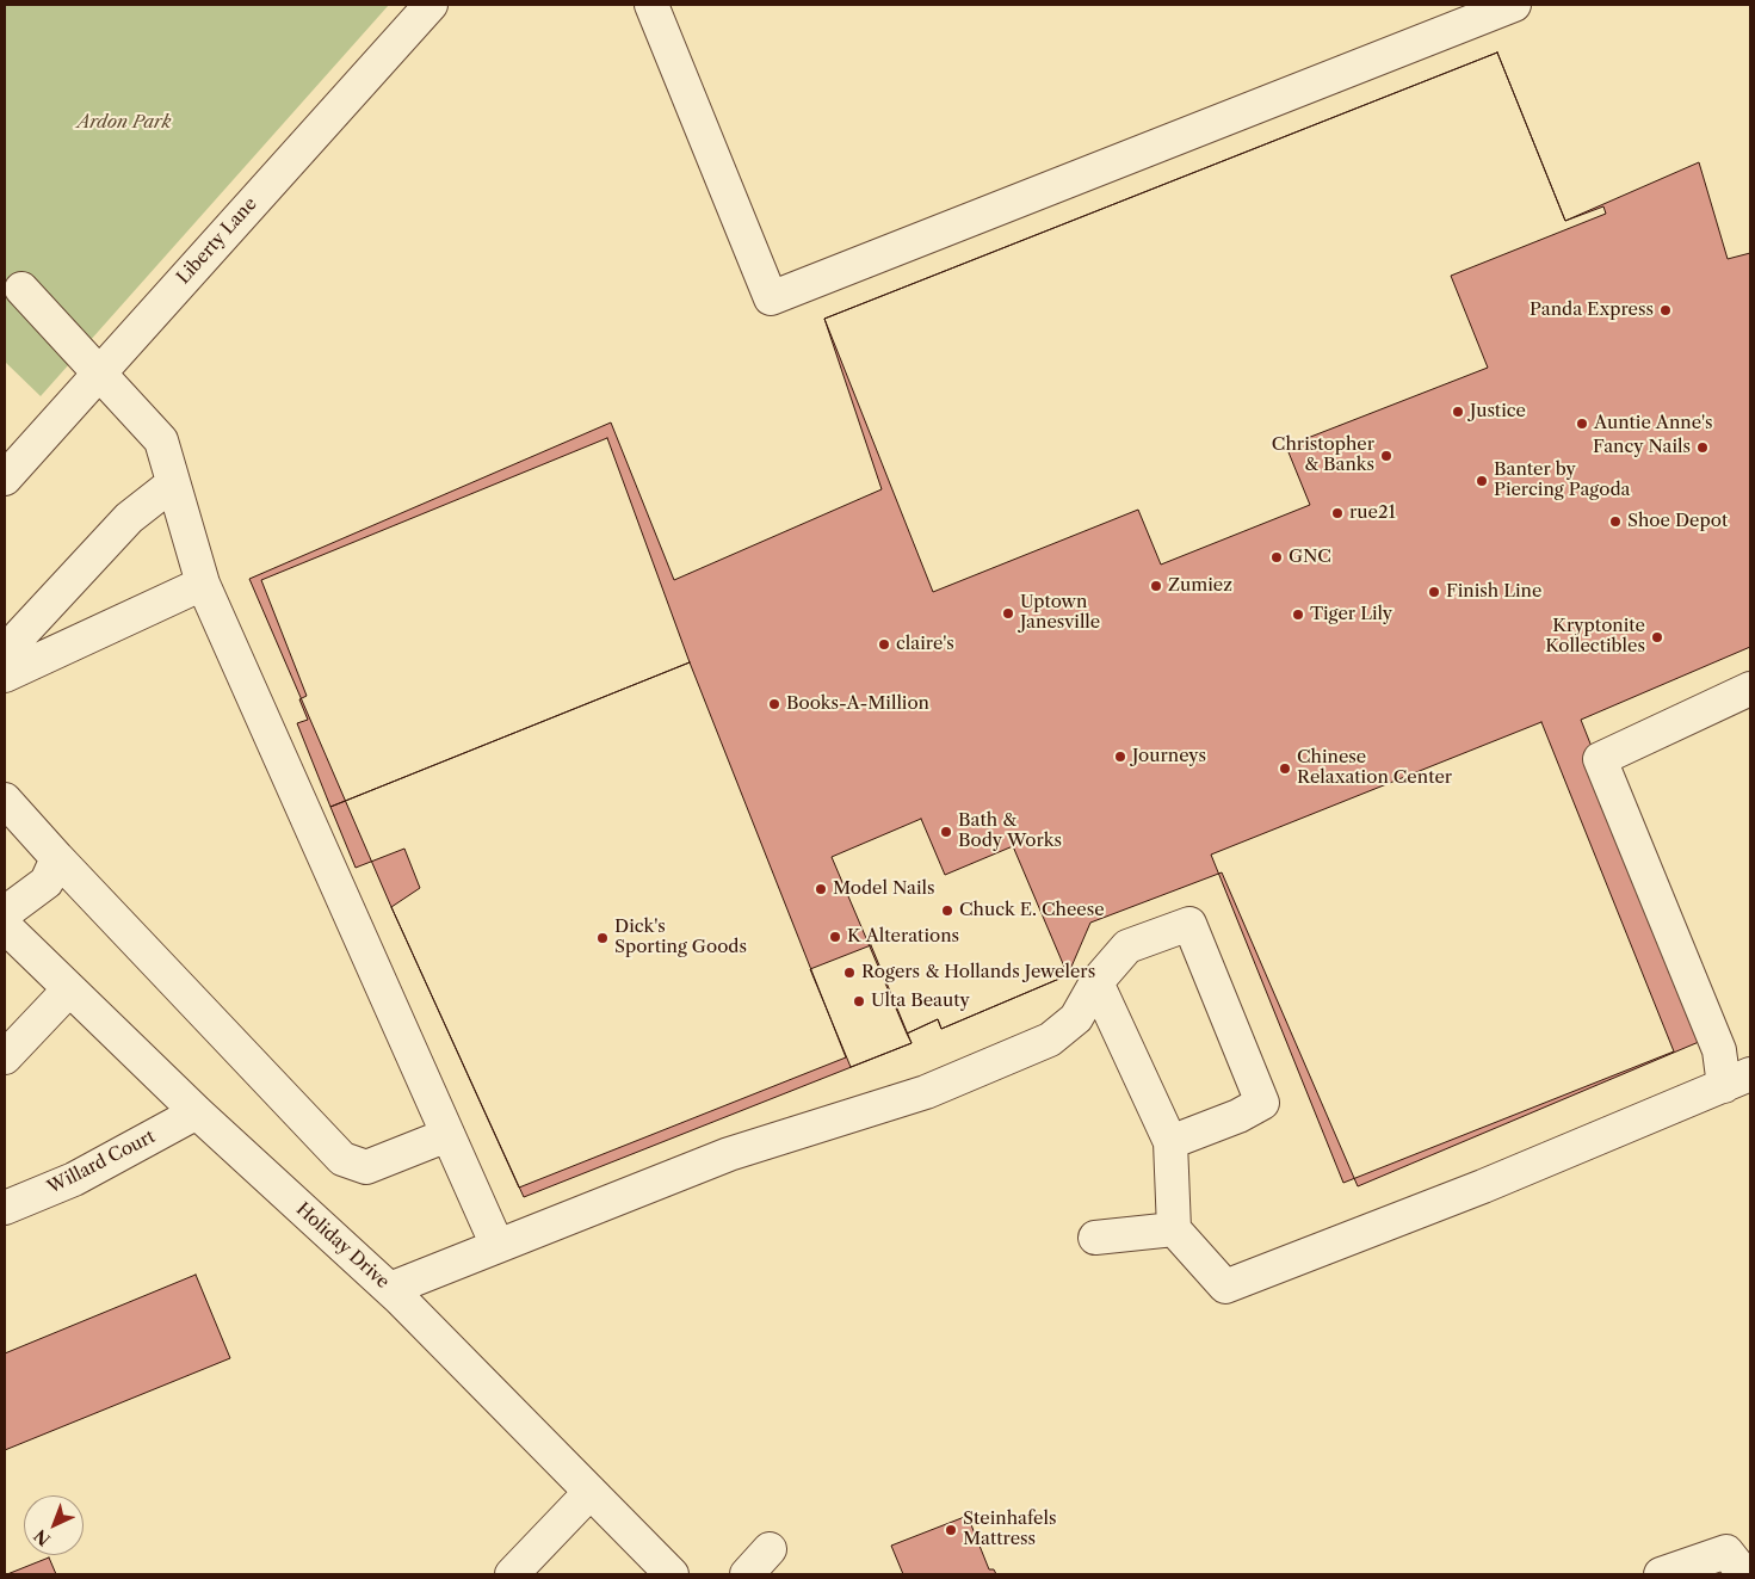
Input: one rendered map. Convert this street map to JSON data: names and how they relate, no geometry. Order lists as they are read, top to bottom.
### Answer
{
  "streets": {
    "street": ["Liberty Lane", "Willard Court", "Holiday Drive"]
  },
  "crossings": [
    ["Willard Court", "Holiday Drive"]
  ],
  "parks": ["Ardon Park"],
  "places": [
    "Panda Express",
    "Justice",
    "Auntie Anne's",
    "Fancy Nails",
    "Christopher & Banks",
    "Banter by Piercing Pagoda",
    "rue21",
    "Shoe Depot",
    "GNC",
    "Zumiez",
    "Finish Line",
    "Uptown Janesville",
    "Tiger Lily",
    "Kryptonite Kollectibles",
    "claire's",
    "Books-A-Million",
    "Journeys",
    "Chinese Relaxation Center",
    "Bath & Body Works",
    "Model Nails",
    "Chuck E. Cheese",
    "K Alterations",
    "Dick's Sporting Goods",
    "Rogers & Hollands Jewelers",
    "Ulta Beauty",
    "Steinhafels Mattress"
  ],
  "north": "bottom left"
}
